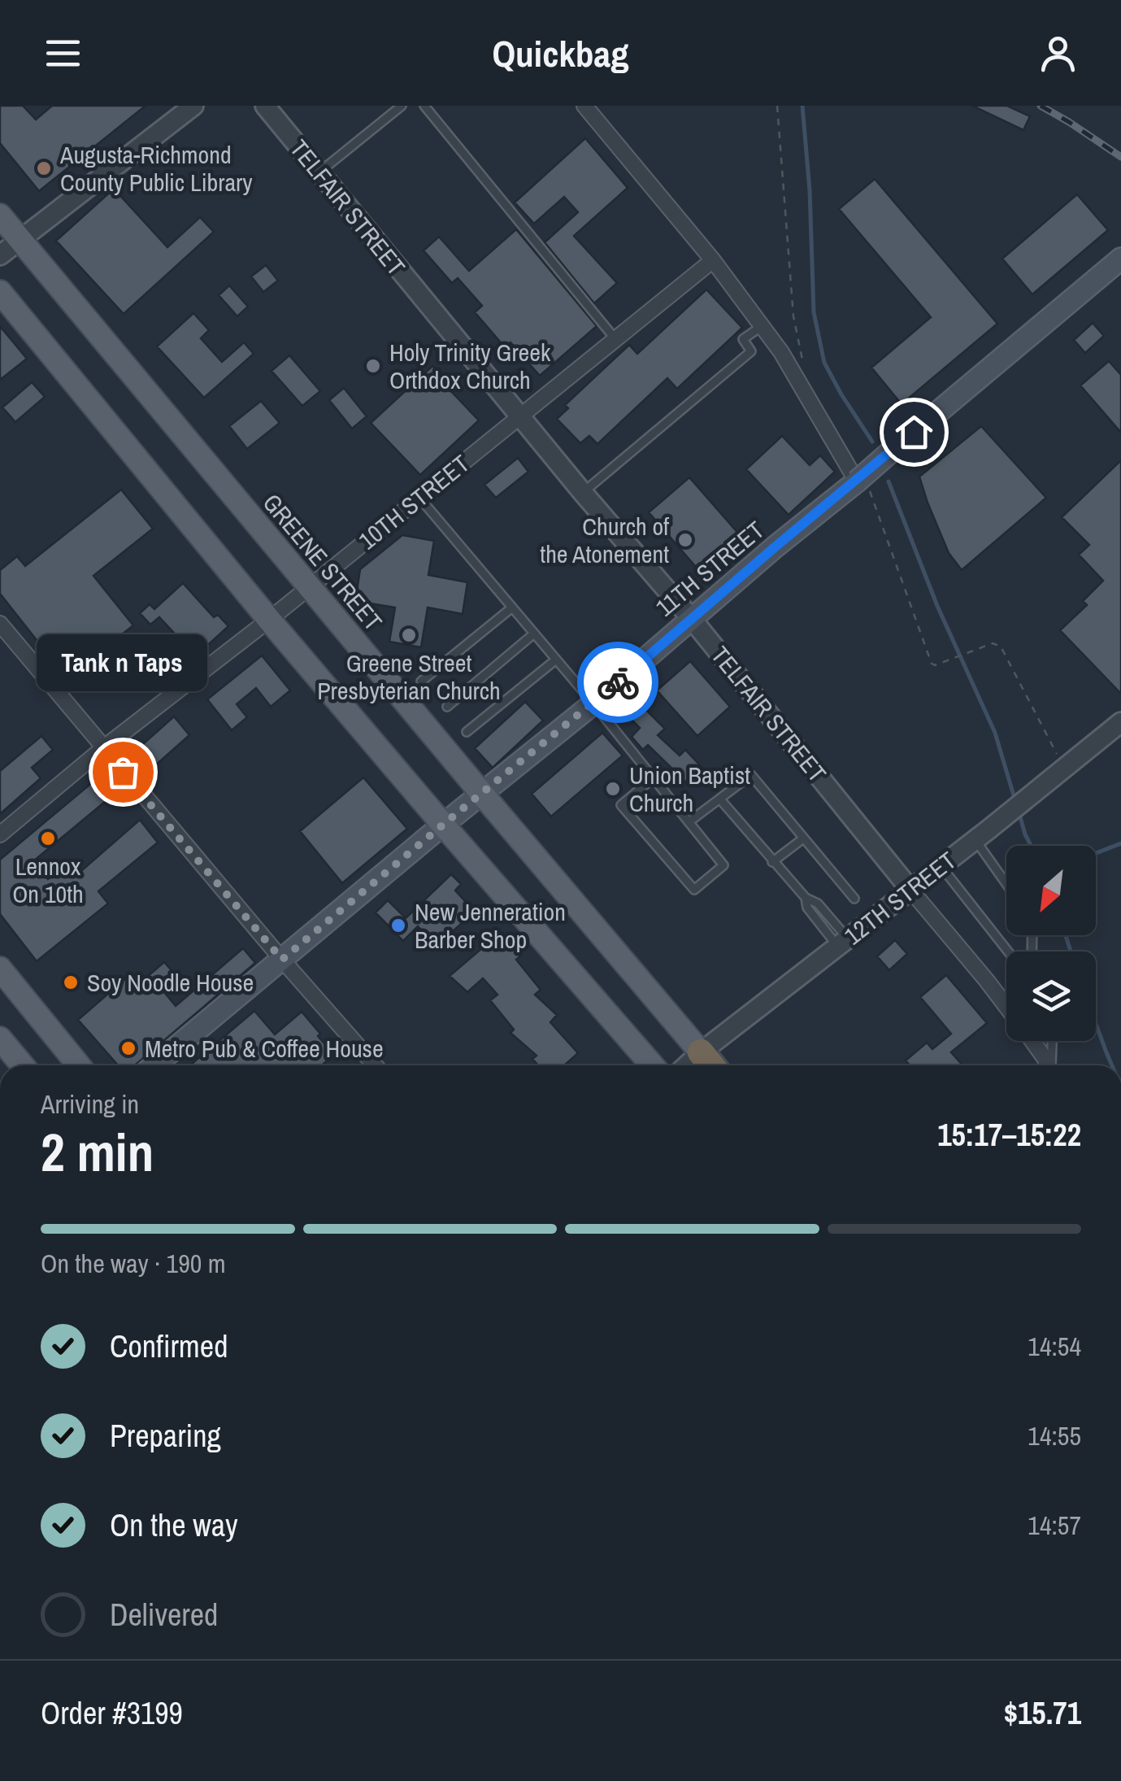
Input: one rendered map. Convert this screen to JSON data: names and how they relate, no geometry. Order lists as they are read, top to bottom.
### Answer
{
  "streets": {
    "main road": ["GREENE STREET", "11TH STREET"],
    "street": ["TELFAIR STREET", "10TH STREET", "12TH STREET"]
  },
  "crossings": [
    ["TELFAIR STREET", "10TH STREET"],
    ["TELFAIR STREET", "11TH STREET"],
    ["TELFAIR STREET", "12TH STREET"],
    ["10TH STREET", "GREENE STREET"],
    ["GREENE STREET", "11TH STREET"],
    ["GREENE STREET", "12TH STREET"]
  ],
  "places": [
    "Augusta-Richmond County Public Library",
    "Holy Trinity Greek Orthdox Church",
    "Church of the Atonement",
    "Greene Street Presbyterian Church",
    "Tank n Taps",
    "Union Baptist Church",
    "Lennox On 10th",
    "New Jenneration Barber Shop",
    "Soy Noodle House",
    "Metro Pub & Coffee House"
  ],
  "north": "bottom left",
  "page": {
    "header": "Quickbag",
    "bubble": "Tank n Taps",
    "heading": ["2 min", "Arriving in", "15:17–15:22"],
    "panel": ["Order #3199", "$15.71"],
    "bar": "On the way · 190 m",
    "list": [
      ["Confirmed", "14:54"],
      ["Preparing", "14:55"],
      ["On the way", "14:57"],
      "Delivered"
    ]
  }
}
